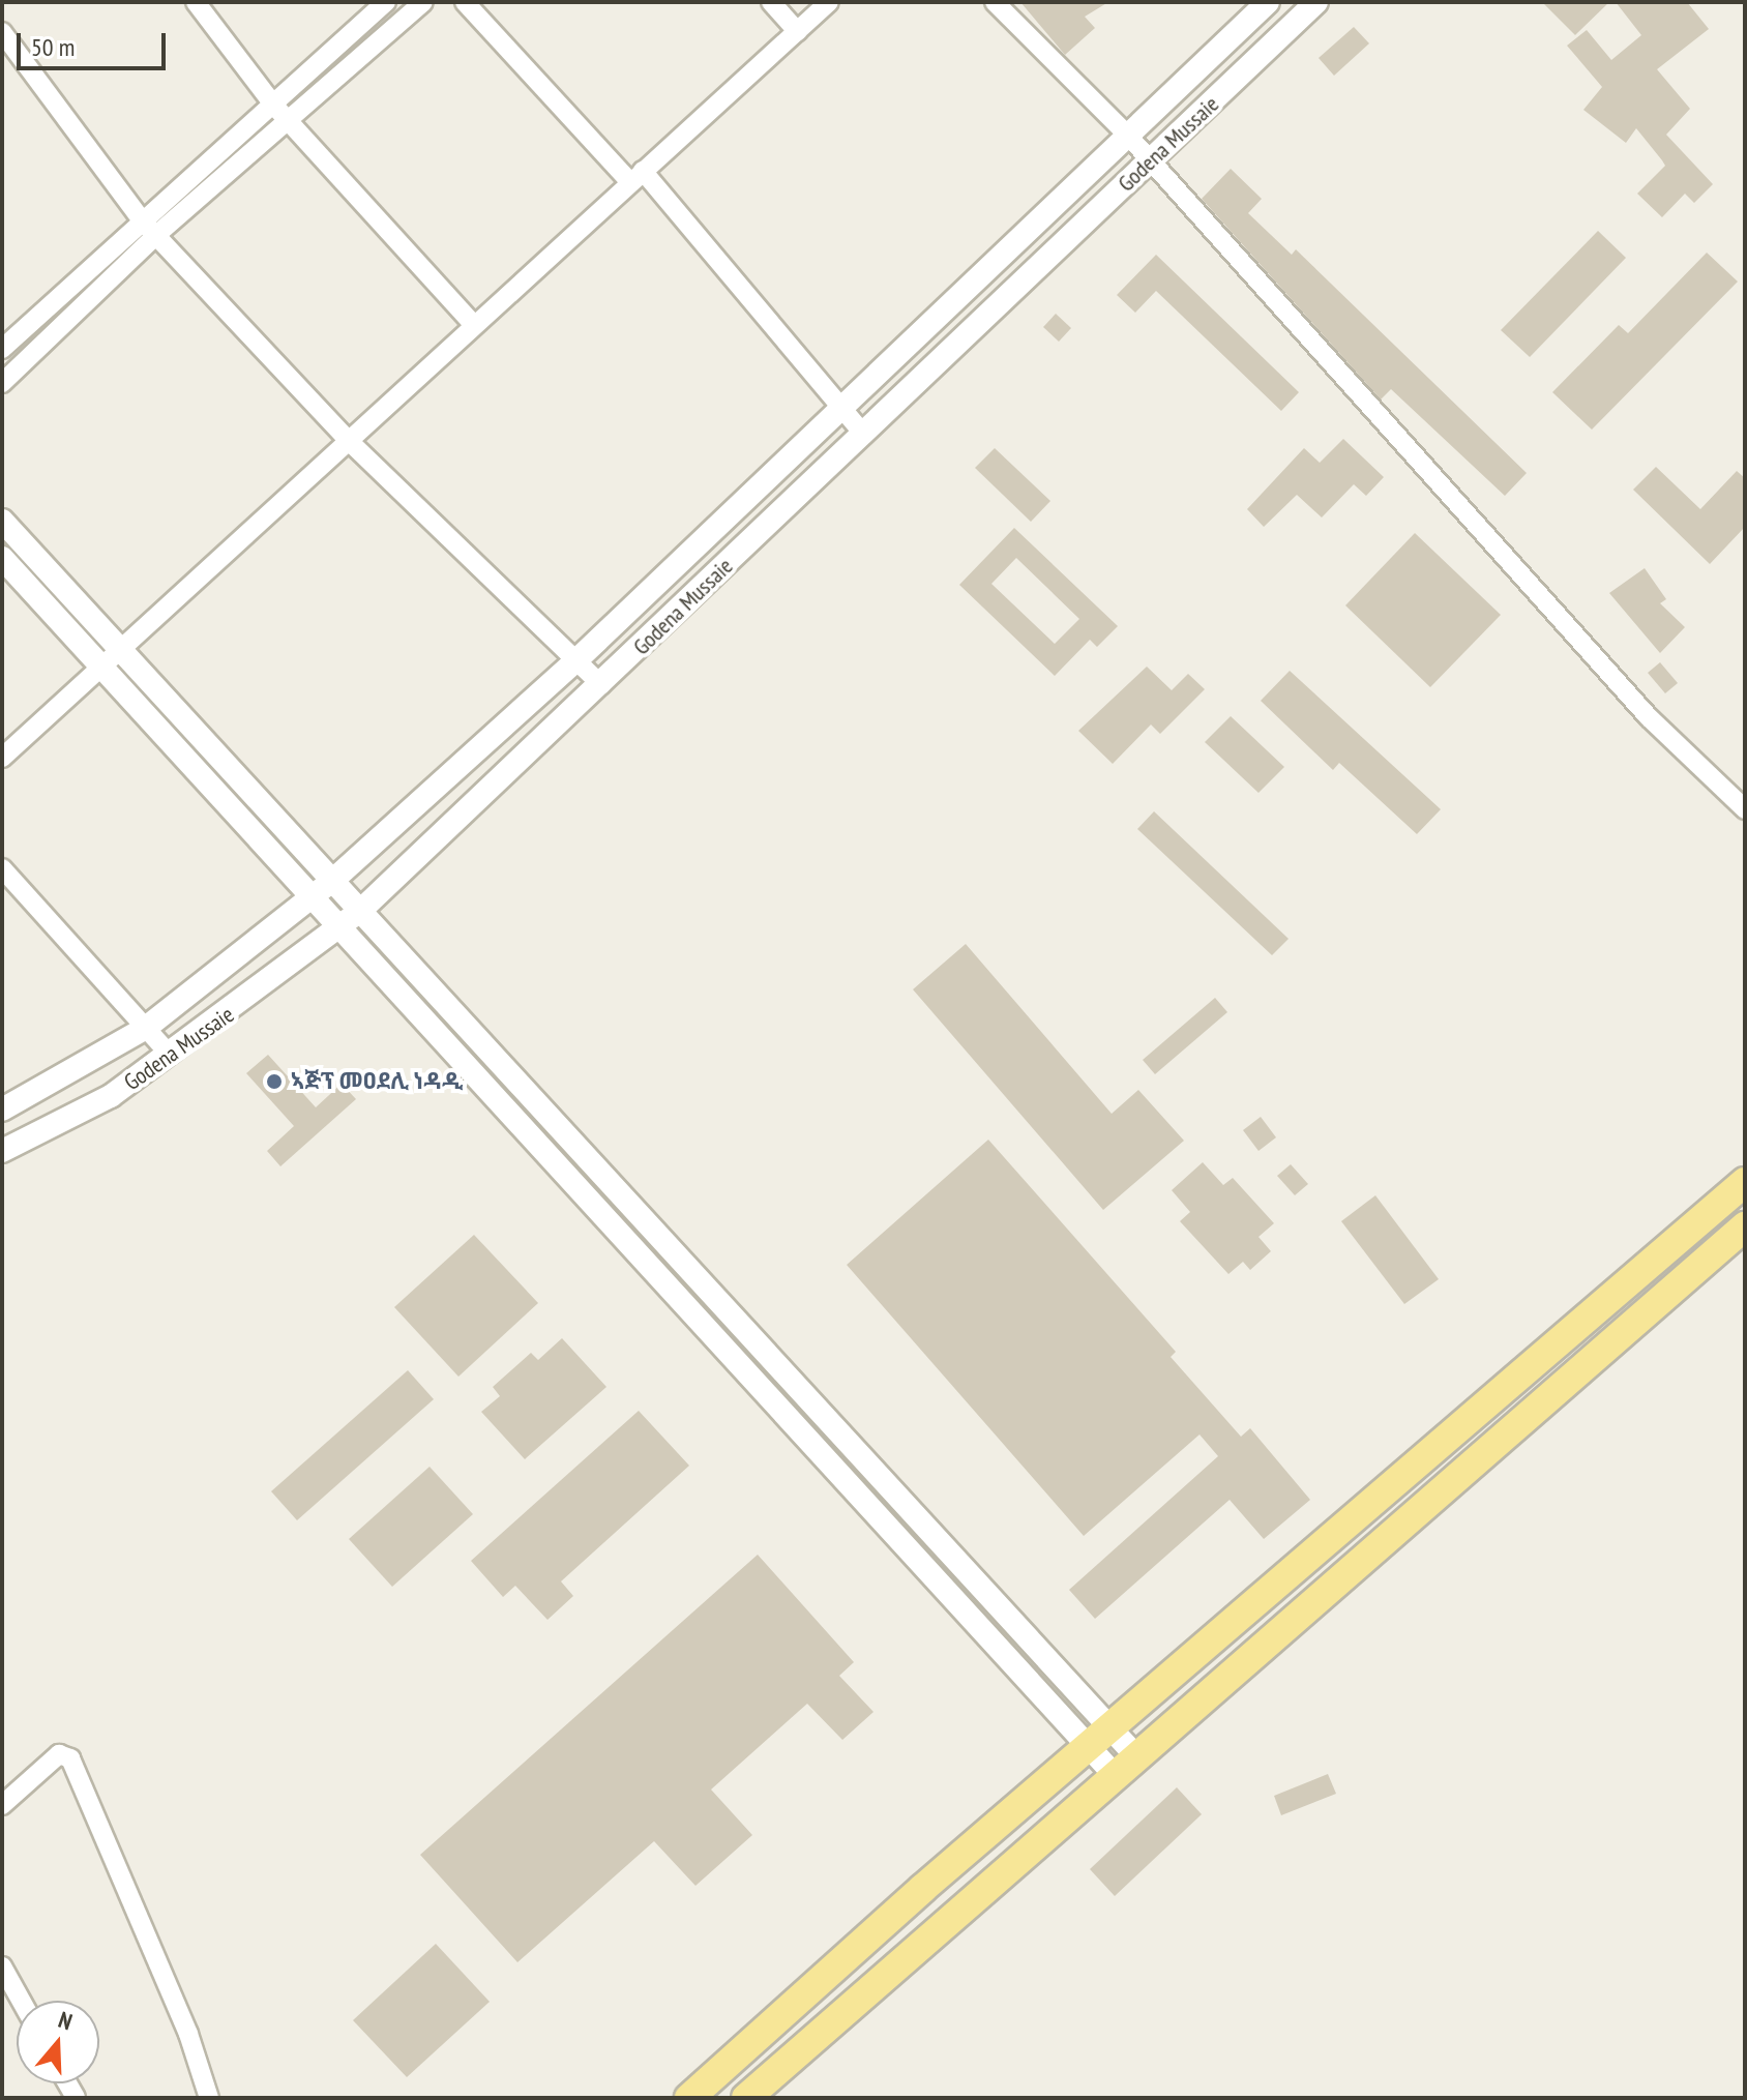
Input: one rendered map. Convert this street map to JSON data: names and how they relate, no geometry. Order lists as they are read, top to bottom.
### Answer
{
  "streets": {
    "street": ["Godena Mussaie"]
  },
  "places": ["ኣጅፕ መዐደሊ ነዳዲ"],
  "scale_bar": "50 m",
  "north": "top"
}
